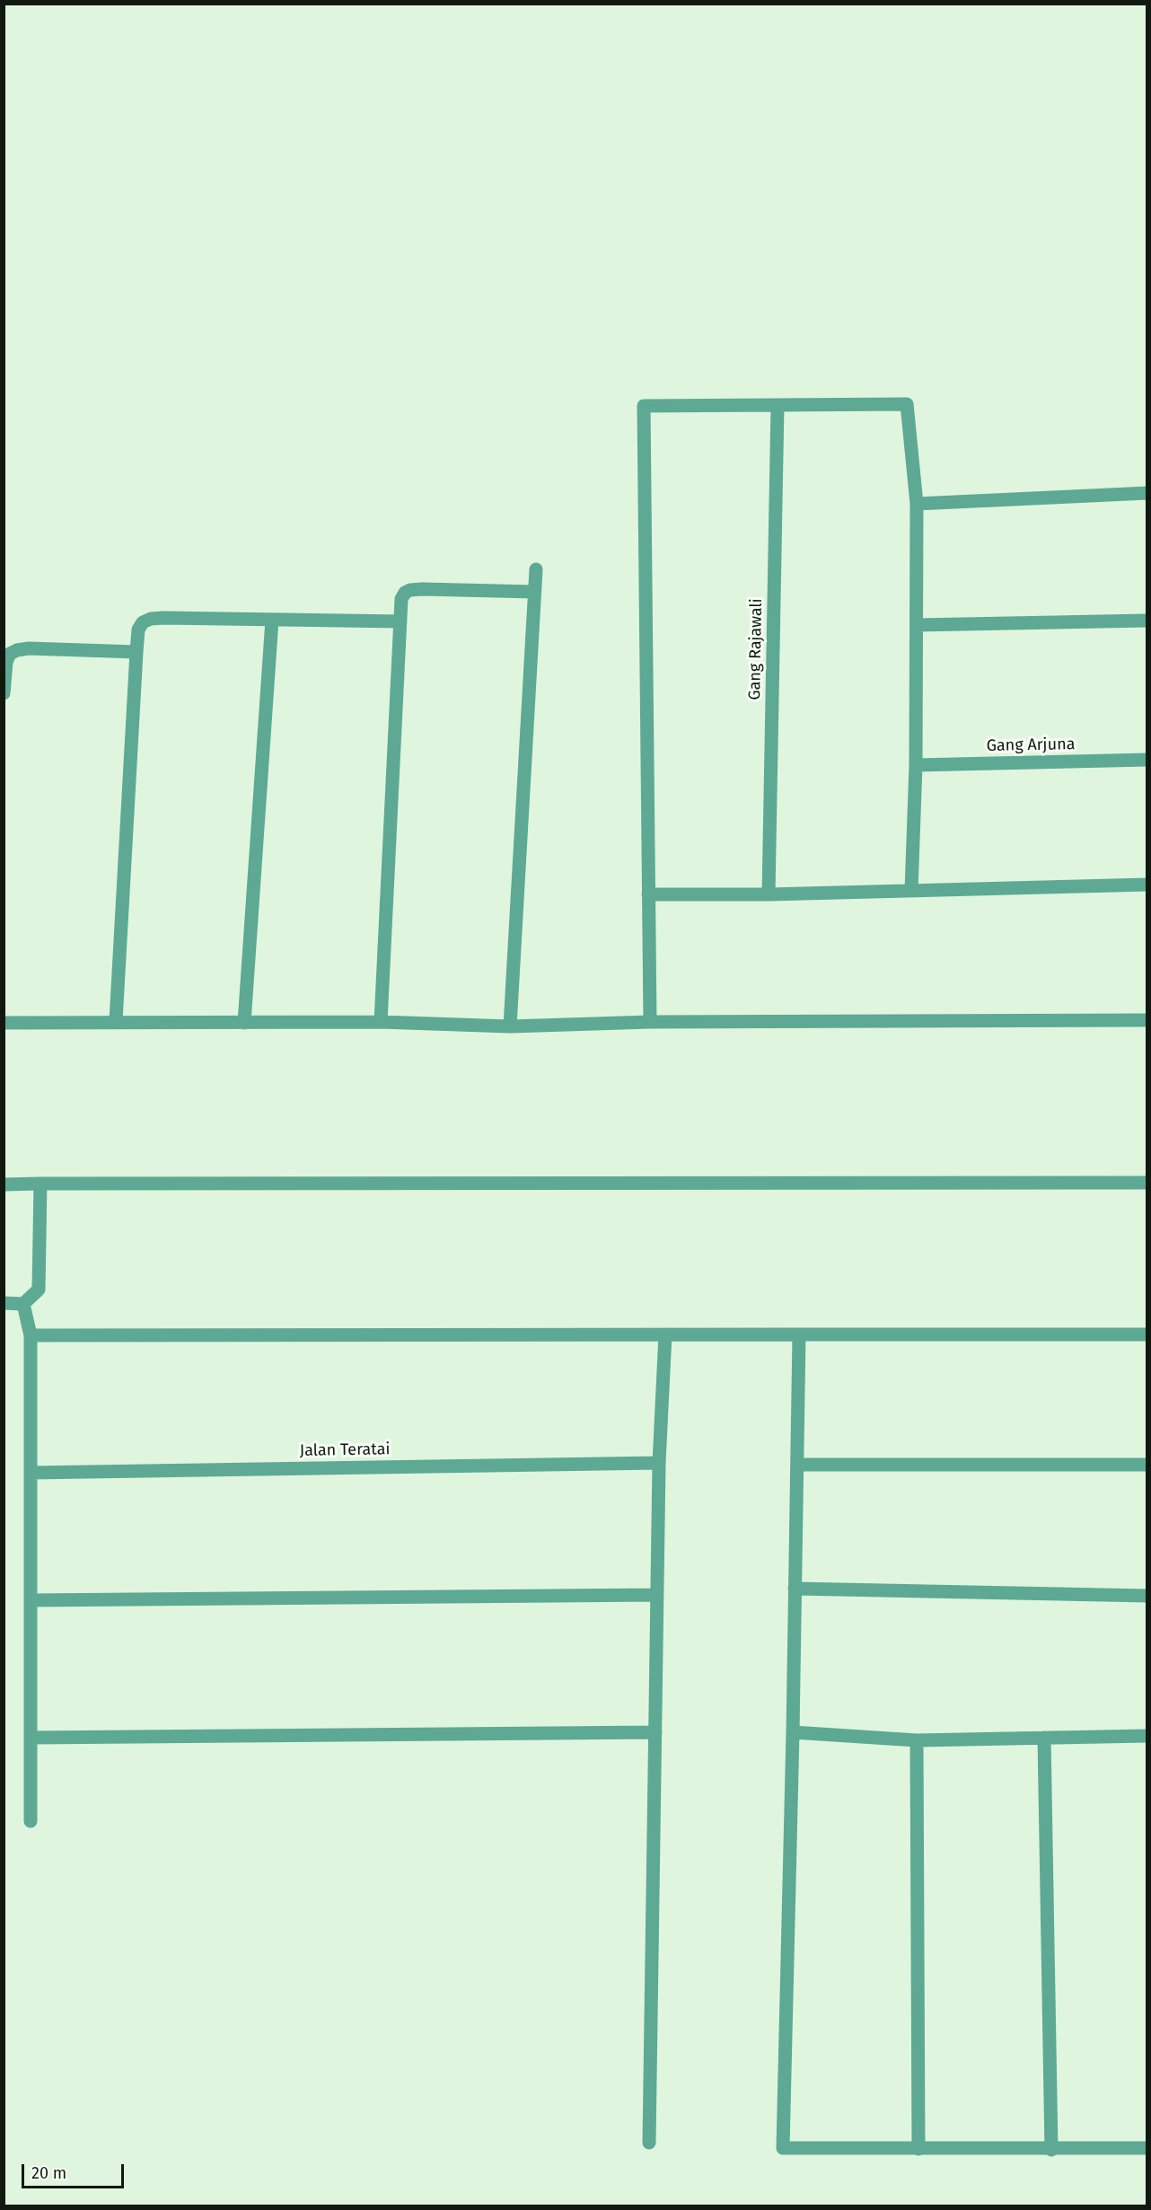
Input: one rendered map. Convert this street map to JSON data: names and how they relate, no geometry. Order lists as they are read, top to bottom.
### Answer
{
  "streets": {
    "street": ["Gang Rajawali", "Gang Arjuna", "Jalan Teratai"]
  },
  "scale_bar": "20 m"
}
